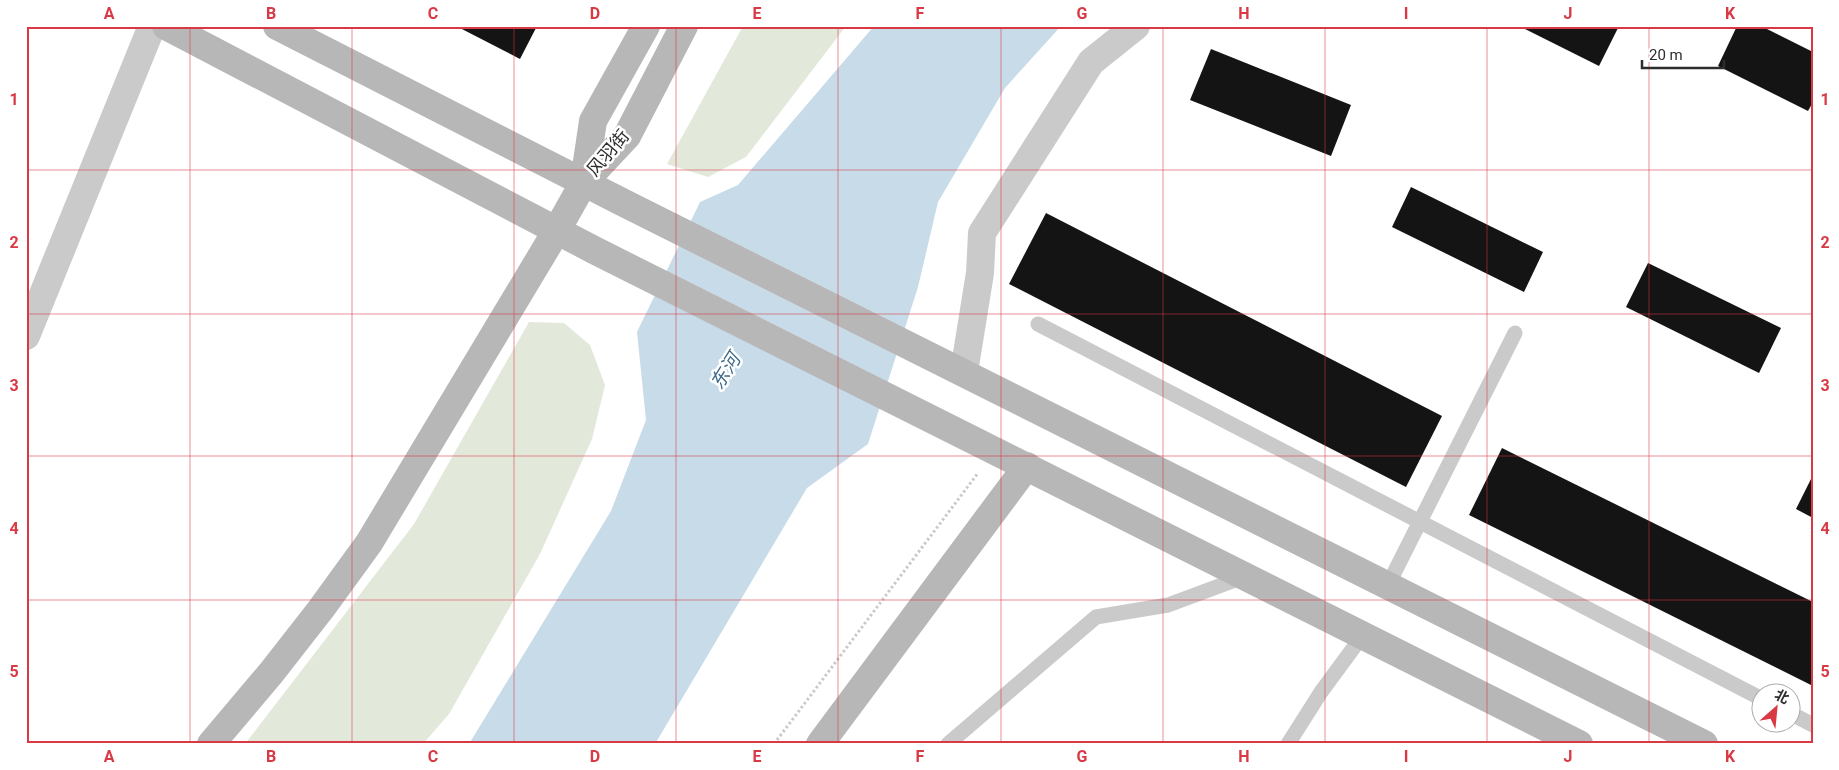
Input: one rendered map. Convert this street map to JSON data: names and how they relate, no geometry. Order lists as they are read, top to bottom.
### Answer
{
  "streets": {
    "street": ["风羽街"]
  },
  "water": ["东河"],
  "scale_bar": "20 m",
  "north": "top right",
  "grid": {
    "columns": [
      "A",
      "B",
      "C",
      "D",
      "E",
      "F",
      "G",
      "H",
      "I",
      "J",
      "K"
    ],
    "rows": [
      "1",
      "2",
      "3",
      "4",
      "5"
    ]
  }
}
